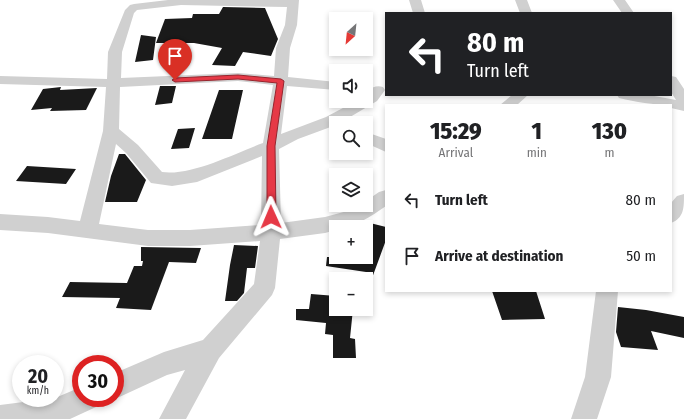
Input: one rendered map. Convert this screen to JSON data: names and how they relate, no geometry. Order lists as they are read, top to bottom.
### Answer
{
  "north": "bottom left",
  "page": {
    "map_buttons": ["+", "−"],
    "turn": ["80 m", "Turn left"],
    "eta": [
      "15:29",
      "Arrival",
      "1",
      "min",
      "130",
      "m"
    ],
    "list": [
      {
        "name": "Turn left",
        "value": "80 m"
      },
      {
        "name": "Arrive at destination",
        "value": "50 m"
      }
    ],
    "speed": "20 km/h",
    "limit": "30"
  }
}
